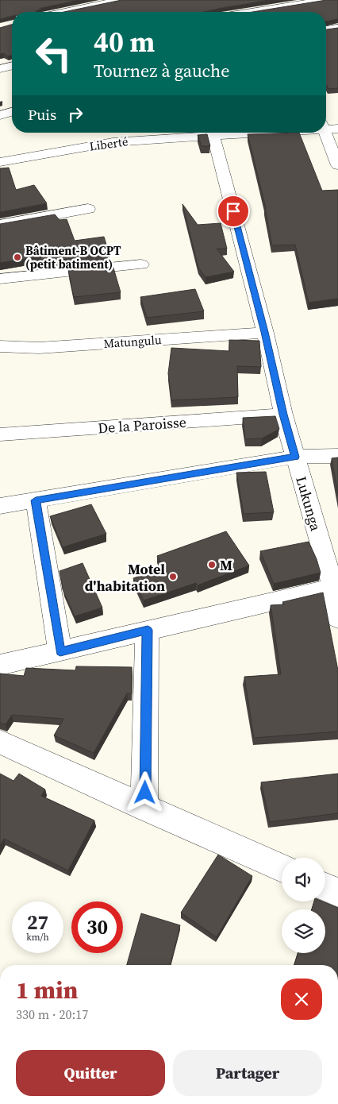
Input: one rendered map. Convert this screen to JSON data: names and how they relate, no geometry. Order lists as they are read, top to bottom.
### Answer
{
  "streets": {
    "street": [
      "Liberté",
      "Matungulu",
      "De la Paroisse",
      "Lukunga"
    ]
  },
  "crossings": [
    ["Liberté", "Lukunga"],
    ["Matungulu", "Lukunga"],
    ["De la Paroisse", "Lukunga"]
  ],
  "places": ["Bâtiment-B OCPT (petit batiment)", "M", "Motel d'habitation"],
  "page": {
    "turn": ["40 m", "Tournez à gauche"],
    "then": "Puis",
    "speed": "27 km/h",
    "limit": "30",
    "heading": ["1 min", "330 m · 20:17"],
    "buttons": ["Quitter", "Partager"]
  }
}
